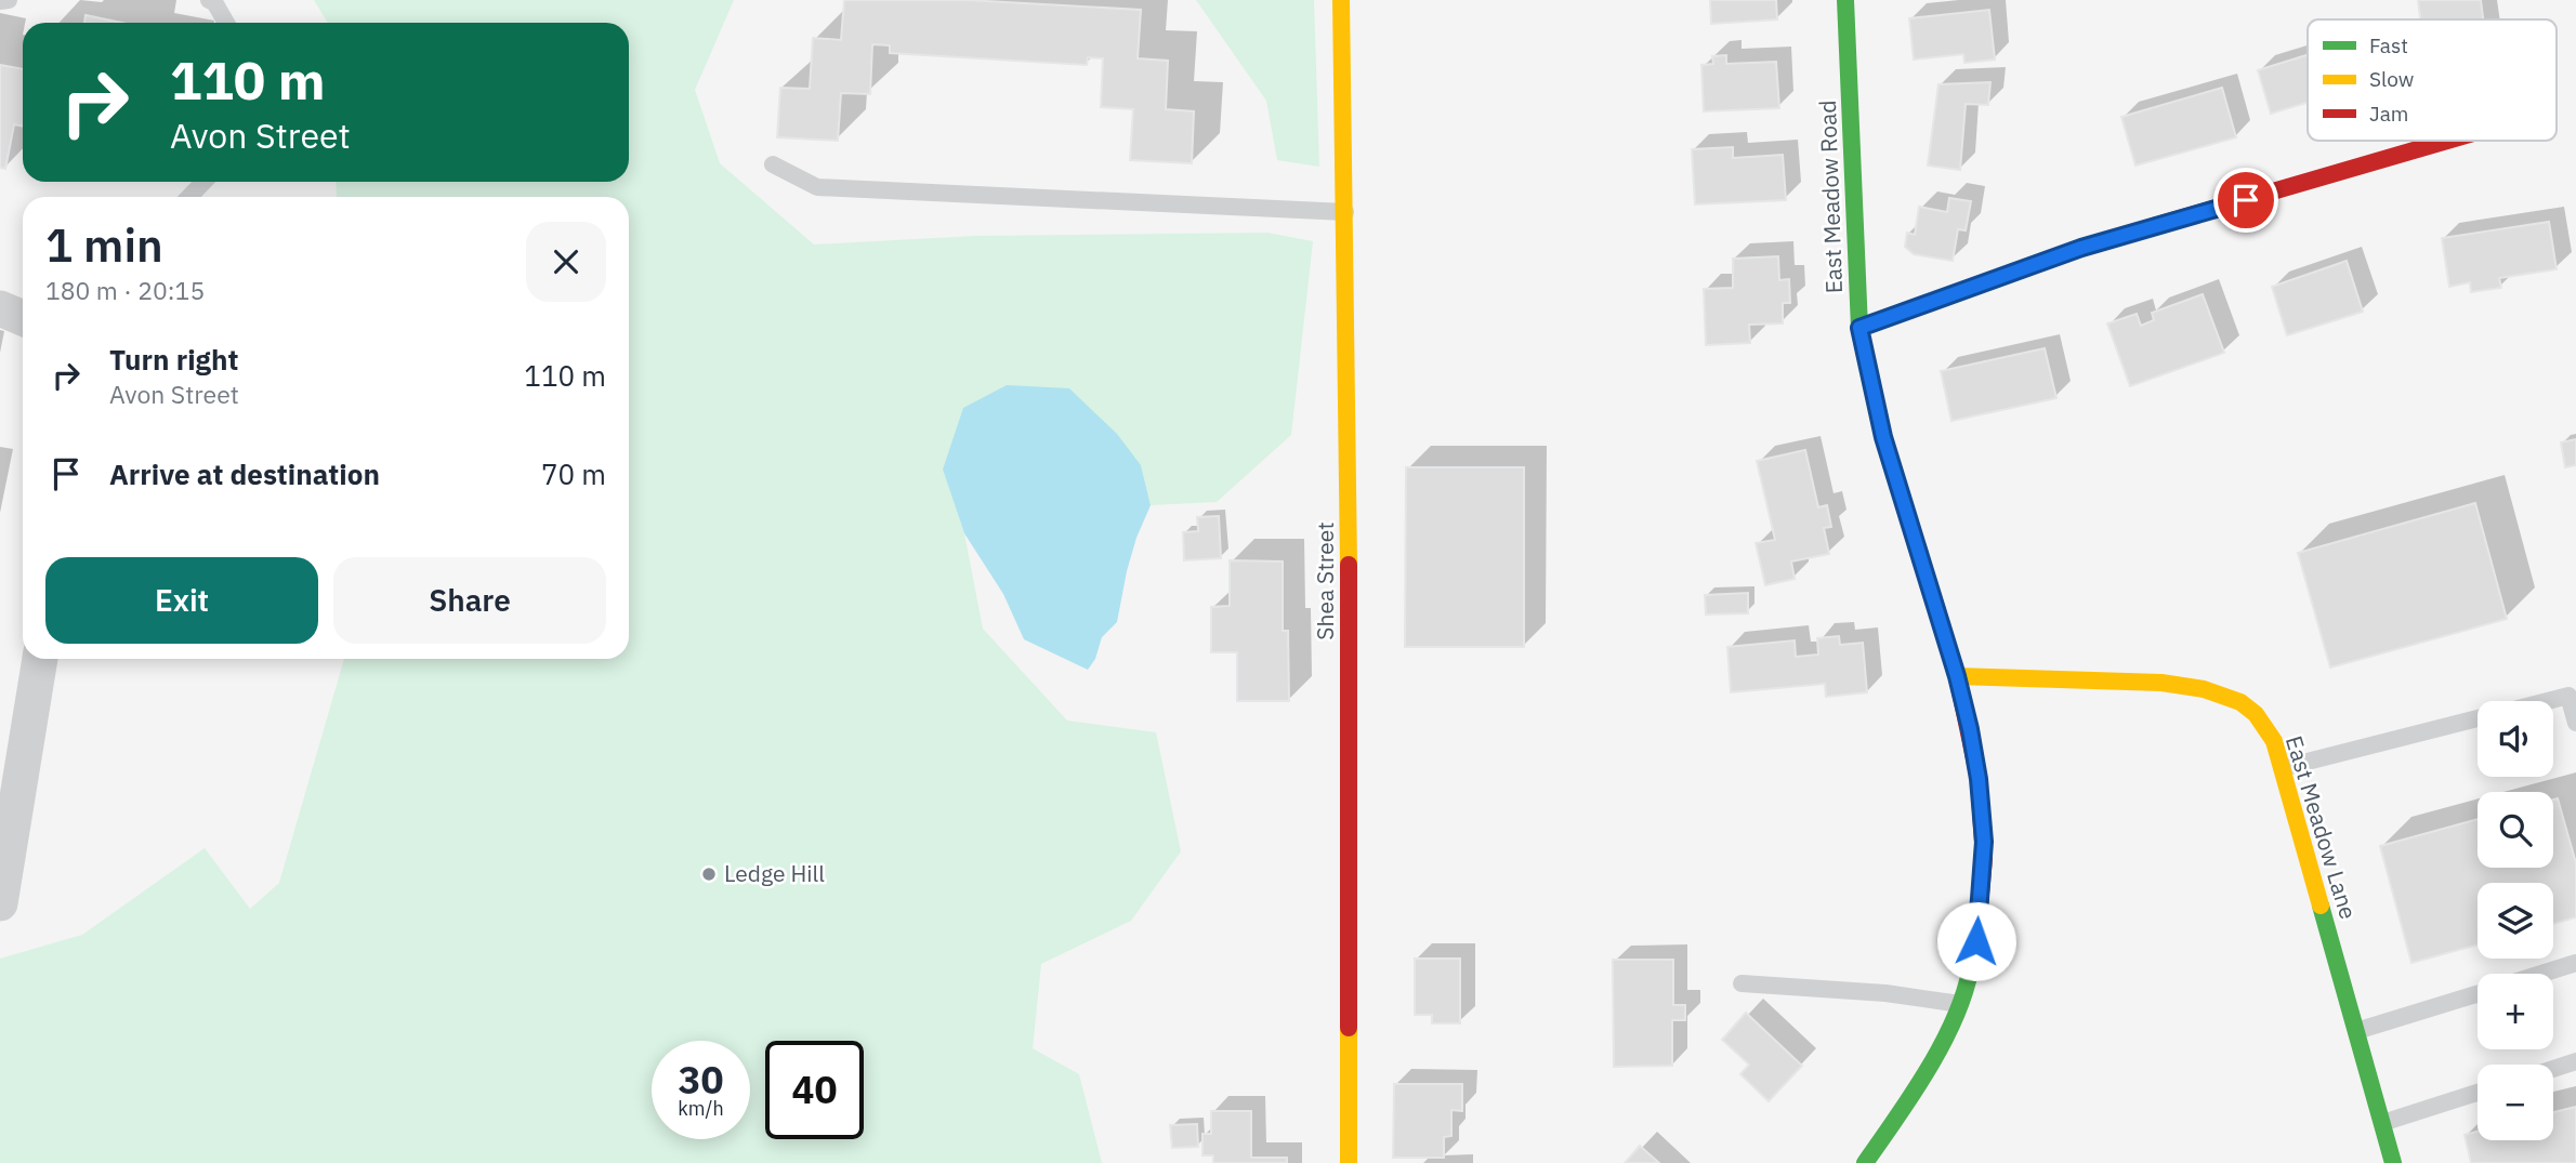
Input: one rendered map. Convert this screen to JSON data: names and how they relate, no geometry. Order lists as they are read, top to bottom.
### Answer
{
  "streets": {
    "street": ["East Meadow Road", "Shea Street", "East Meadow Lane"]
  },
  "crossings": [
    ["East Meadow Road", "East Meadow Lane"]
  ],
  "places": ["Ledge Hill"],
  "legend": ["Fast", "Slow", "Jam"],
  "page": {
    "turn": ["110 m", "Avon Street"],
    "heading": ["1 min", "180 m · 20:15"],
    "list": [
      {
        "name": "Turn right",
        "note": "Avon Street",
        "value": "110 m"
      },
      {
        "name": "Arrive at destination",
        "value": "70 m"
      }
    ],
    "buttons": ["Exit", "Share"],
    "map_buttons": ["+", "−"],
    "speed": "30 km/h",
    "limit": "40"
  }
}
